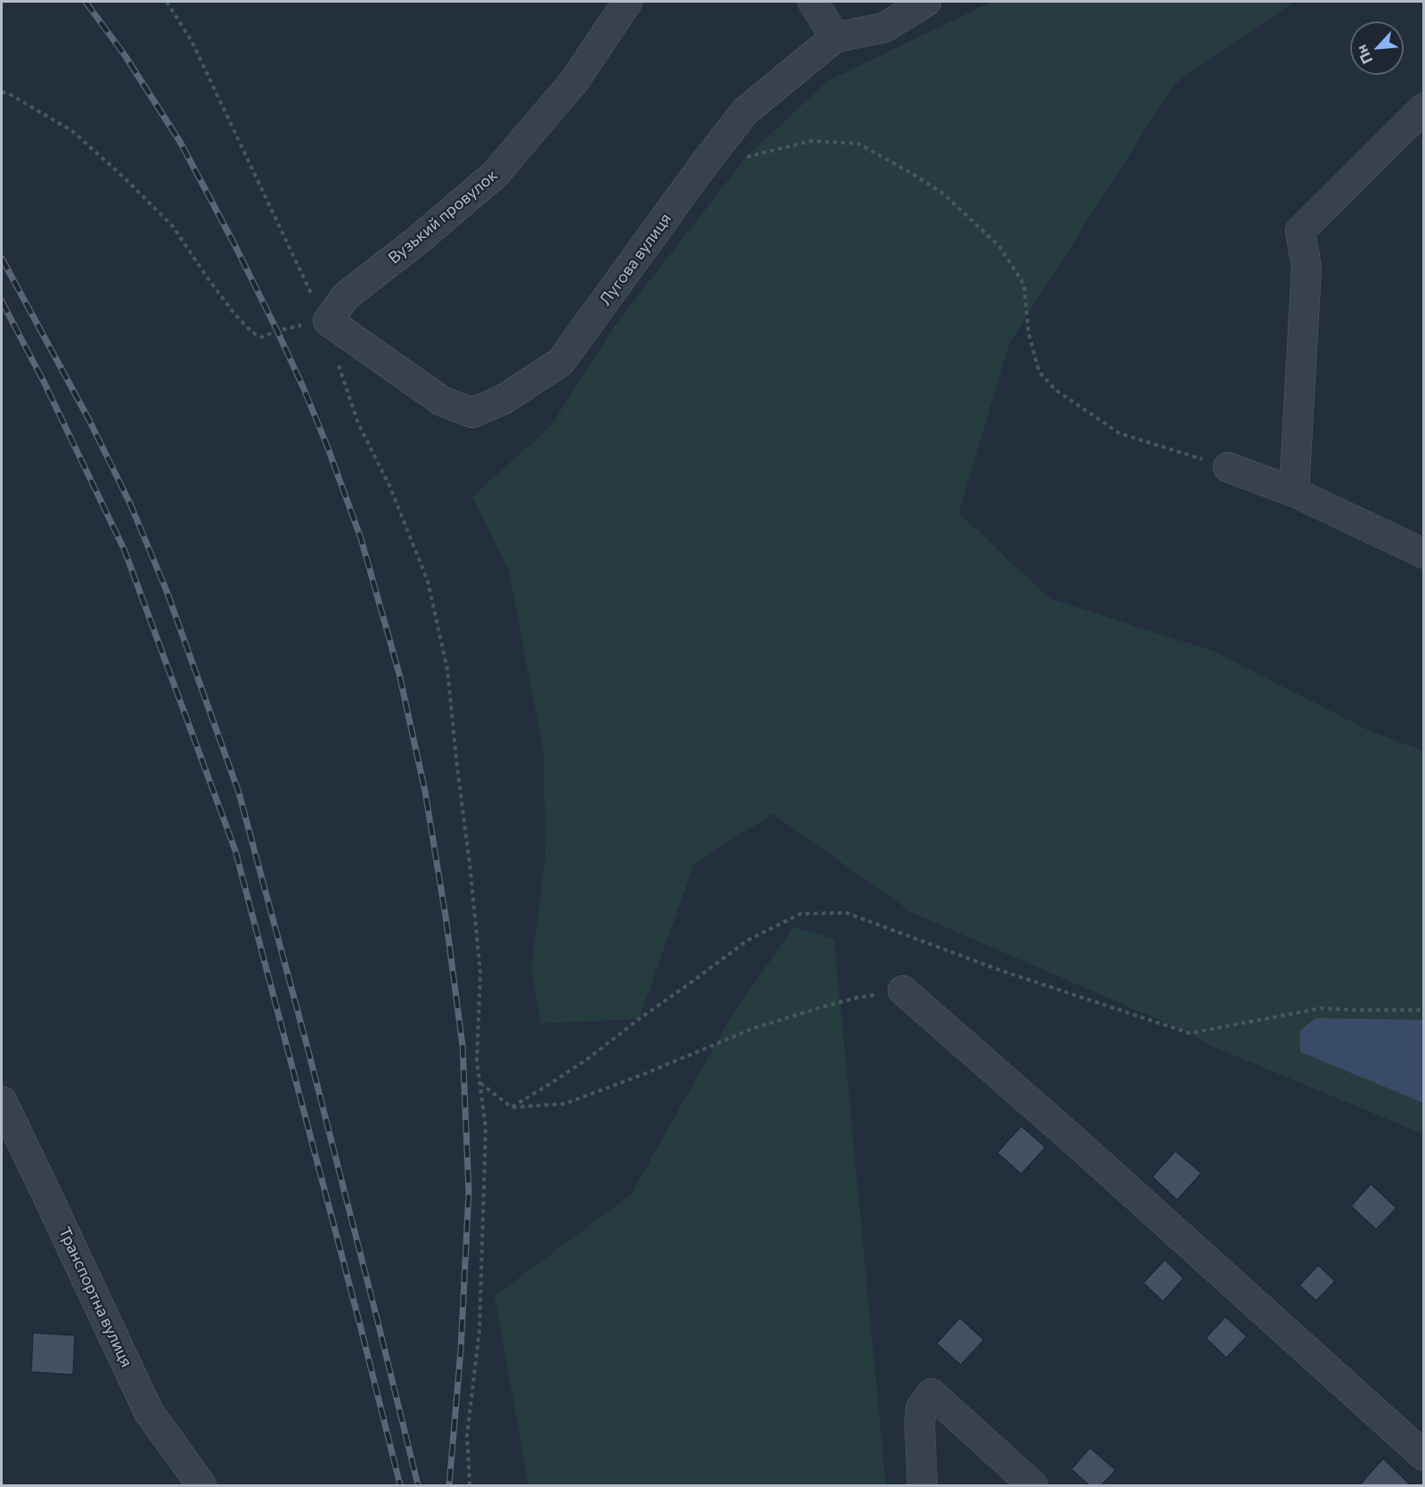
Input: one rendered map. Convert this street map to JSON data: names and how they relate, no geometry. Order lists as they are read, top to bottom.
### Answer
{
  "streets": {
    "street": ["Вузький провулок", "Лугова вулиця", "Транспортна вулиця"]
  },
  "crossings": [
    ["Вузький провулок", "Лугова вулиця"]
  ],
  "north": "bottom left"
}
